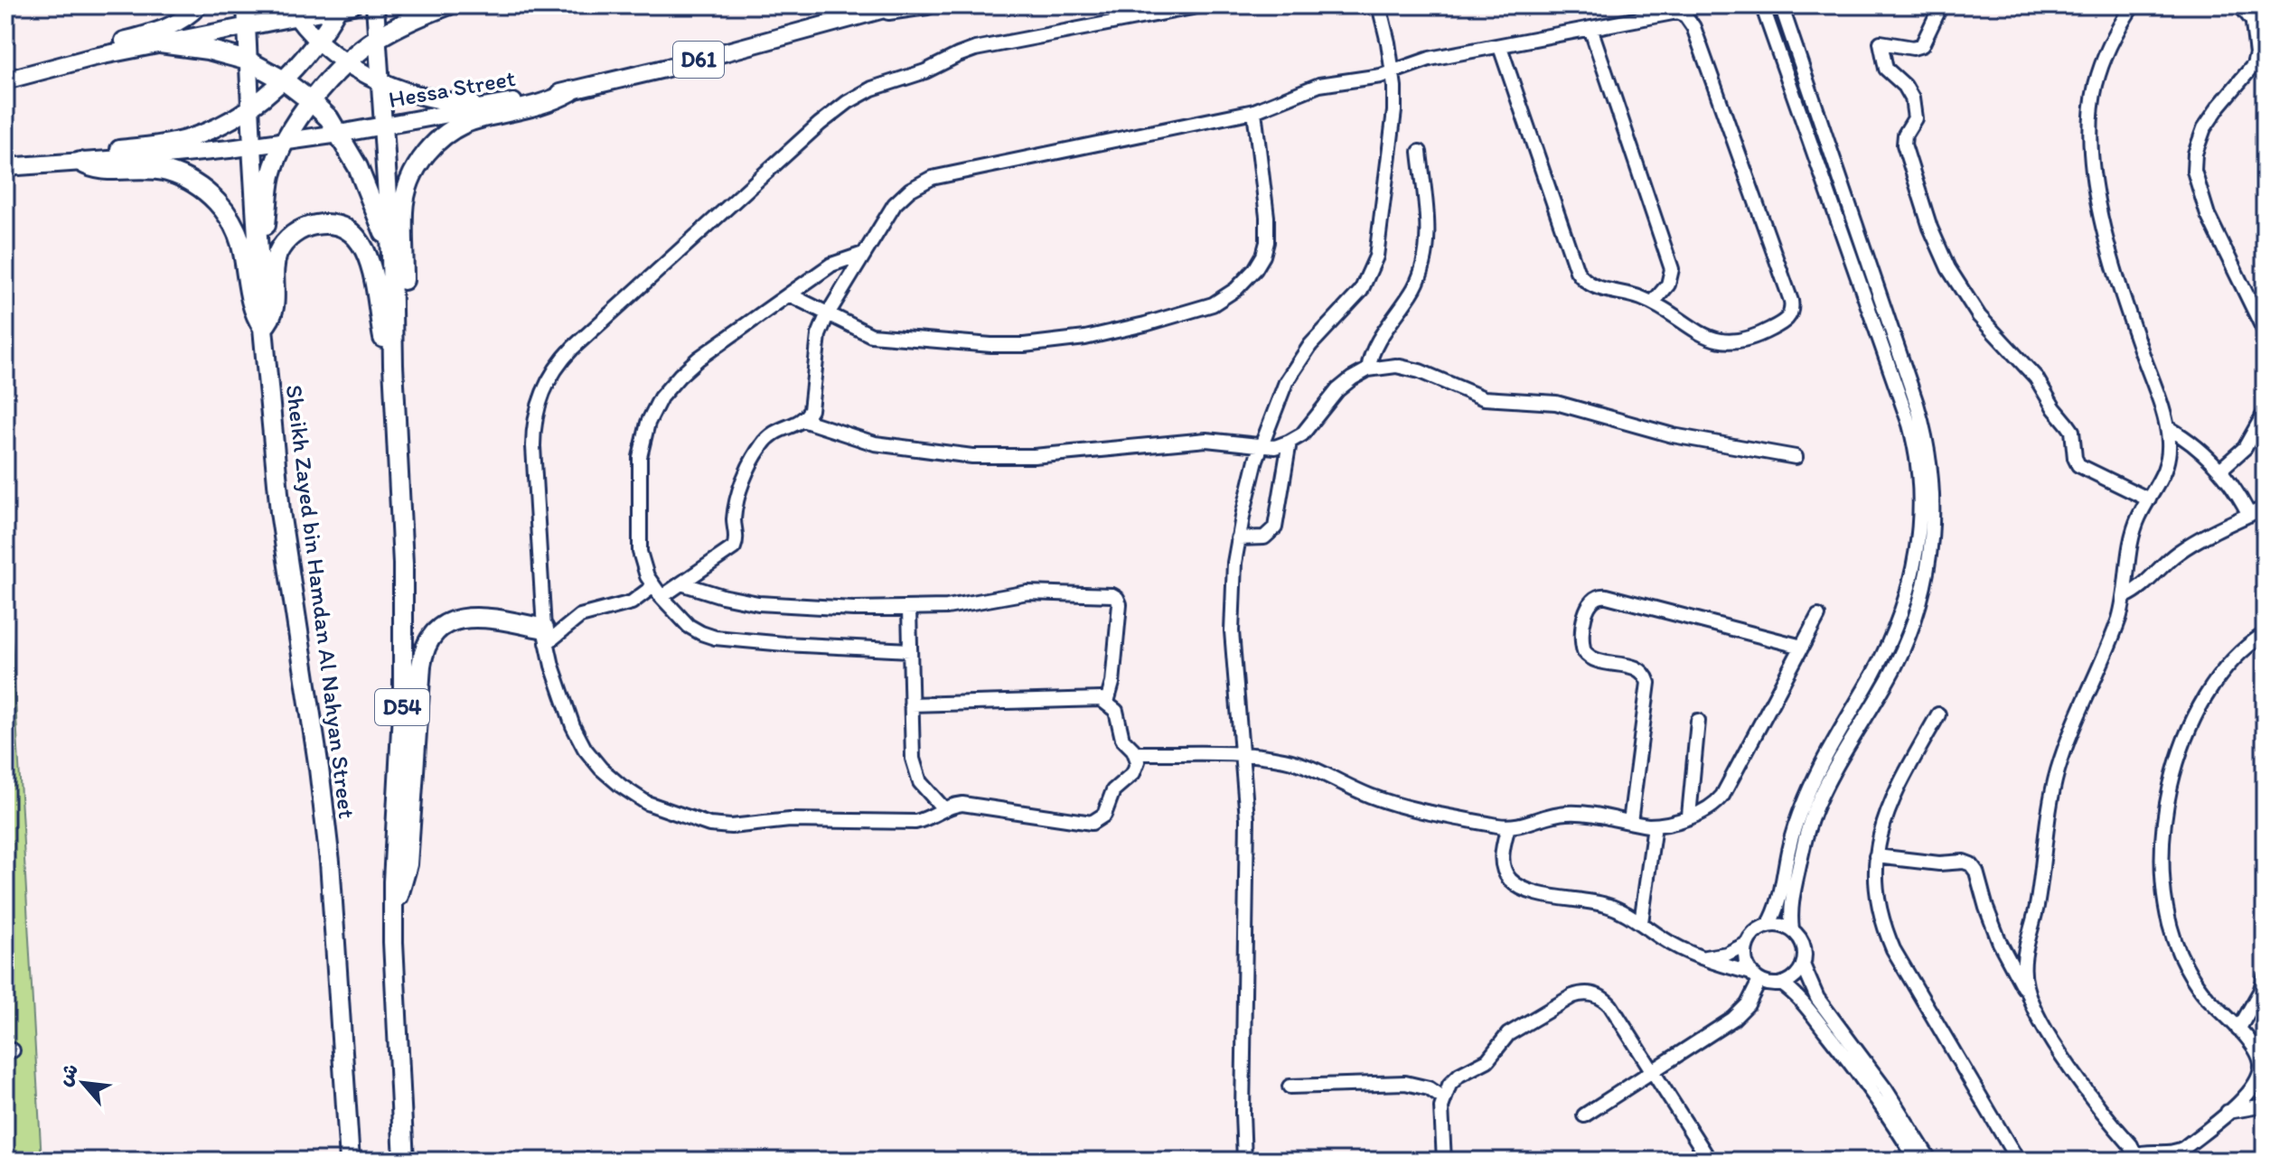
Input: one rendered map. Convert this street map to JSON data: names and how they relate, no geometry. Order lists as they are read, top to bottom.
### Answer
{
  "streets": {
    "highway": ["Sheikh Zayed bin Hamdan Al Nahyan Street", "D54"],
    "main road": ["D61", "Hessa Street"]
  },
  "crossings": [
    ["Hessa Street", "Sheikh Zayed bin Hamdan Al Nahyan Street"]
  ],
  "north": "top left"
}
